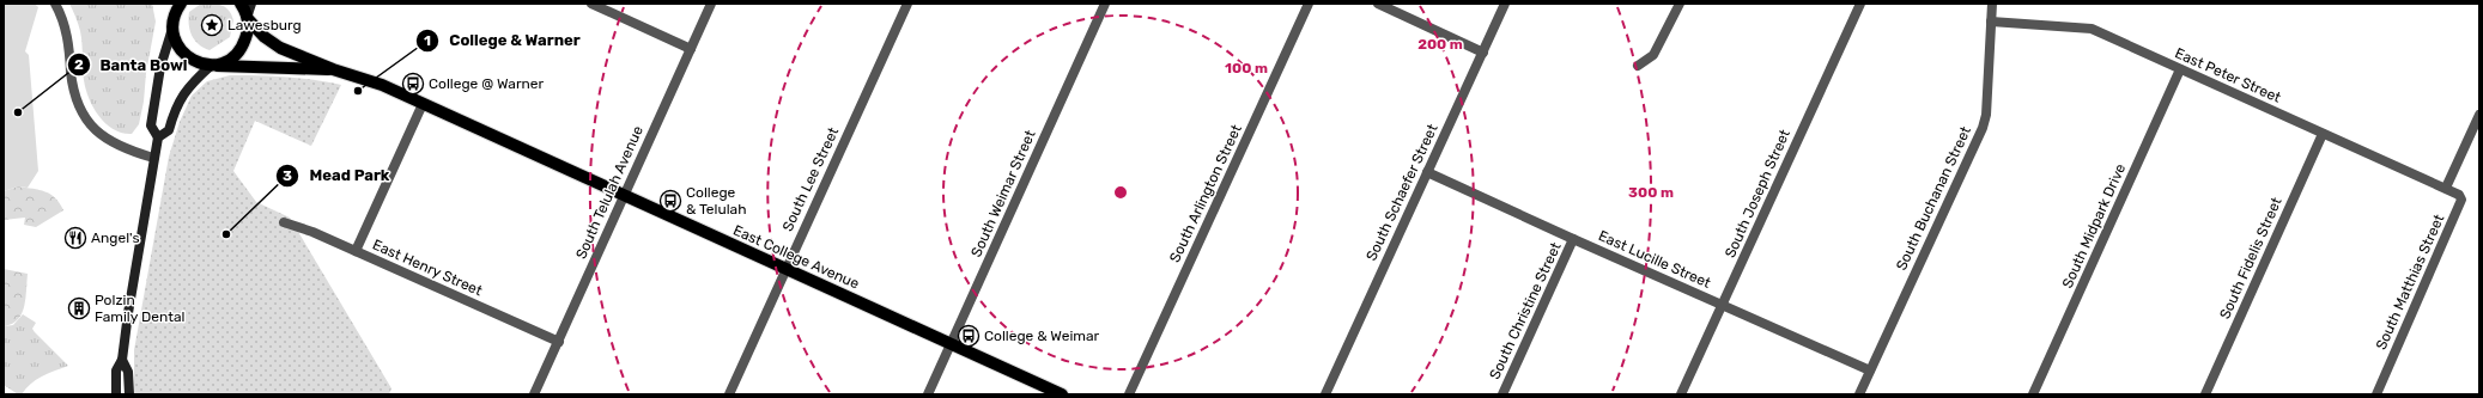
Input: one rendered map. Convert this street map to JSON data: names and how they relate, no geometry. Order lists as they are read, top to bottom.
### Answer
{
  "streets": {
    "main road": ["East College Avenue"],
    "street": [
      "East Peter Street",
      "South Lee Street",
      "South Telulah Avenue",
      "South Schaefer Street",
      "South Weimar Street",
      "South Arlington Street",
      "South Joseph Street",
      "South Buchanan Street",
      "South Midpark Drive",
      "South Fidelis Street",
      "East Lucille Street",
      "East Henry Street",
      "South Matthias Street",
      "South Christine Street"
    ]
  },
  "crossings": [
    ["East Peter Street", "South Buchanan Street"],
    ["East Peter Street", "South Midpark Drive"],
    ["East Peter Street", "South Fidelis Street"],
    ["East Peter Street", "South Matthias Street"],
    ["South Lee Street", "East College Avenue"],
    ["South Telulah Avenue", "East College Avenue"],
    ["South Telulah Avenue", "East Henry Street"],
    ["South Schaefer Street", "East Lucille Street"],
    ["South Weimar Street", "East College Avenue"],
    ["South Joseph Street", "East Lucille Street"],
    ["South Buchanan Street", "East Lucille Street"],
    ["East Lucille Street", "South Christine Street"]
  ],
  "places": {
    "place": ["Lawesburg"],
    "bus stop": ["College @ Warner", "College & Telulah", "College & Weimar"],
    "other": ["College & Warner", "Banta Bowl", "Mead Park"],
    "restaurant": ["Angel's"],
    "building": ["Polzin Family Dental"]
  },
  "rings": ["200 m", "100 m", "300 m"]
}
